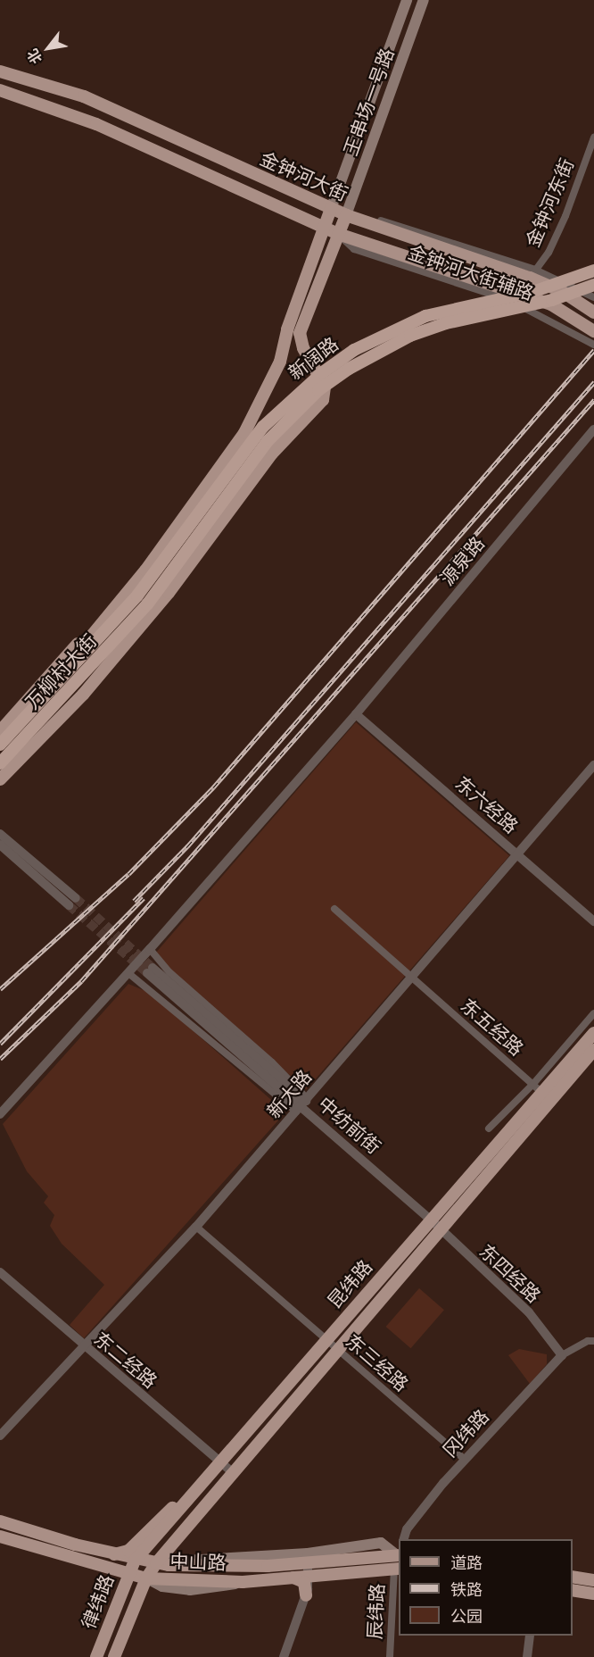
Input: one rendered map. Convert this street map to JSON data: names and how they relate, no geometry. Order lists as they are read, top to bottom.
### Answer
{
  "streets": {
    "highway": ["新阔路", "万柳村大街"],
    "main road": [
      "王串场一号路",
      "金钟河大街",
      "昆纬路",
      "中山路",
      "律纬路"
    ],
    "street": [
      "金钟河东街",
      "金钟河大街辅路",
      "源泉路",
      "东六经路",
      "东五经路",
      "新大路",
      "中纺前街",
      "东四经路",
      "东二经路",
      "东三经路",
      "冈纬路",
      "辰纬路"
    ]
  },
  "crossings": [
    ["王串场一号路", "金钟河大街"],
    ["王串场一号路", "金钟河大街辅路"],
    ["金钟河大街", "金钟河东街"],
    ["金钟河大街", "金钟河大街辅路"],
    ["金钟河东街", "金钟河大街辅路"],
    ["新阔路", "万柳村大街"],
    ["源泉路", "东六经路"],
    ["东六经路", "新大路"],
    ["东五经路", "新大路"],
    ["东五经路", "昆纬路"],
    ["新大路", "中纺前街"],
    ["新大路", "东二经路"],
    ["新大路", "东三经路"],
    ["中纺前街", "东四经路"],
    ["中纺前街", "昆纬路"],
    ["东四经路", "昆纬路"],
    ["东四经路", "冈纬路"],
    ["昆纬路", "东二经路"],
    ["昆纬路", "东三经路"],
    ["昆纬路", "中山路"],
    ["昆纬路", "律纬路"],
    ["东三经路", "冈纬路"],
    ["中山路", "律纬路"],
    ["中山路", "辰纬路"]
  ],
  "legend": ["道路", "铁路", "公园"],
  "north": "bottom left"
}
